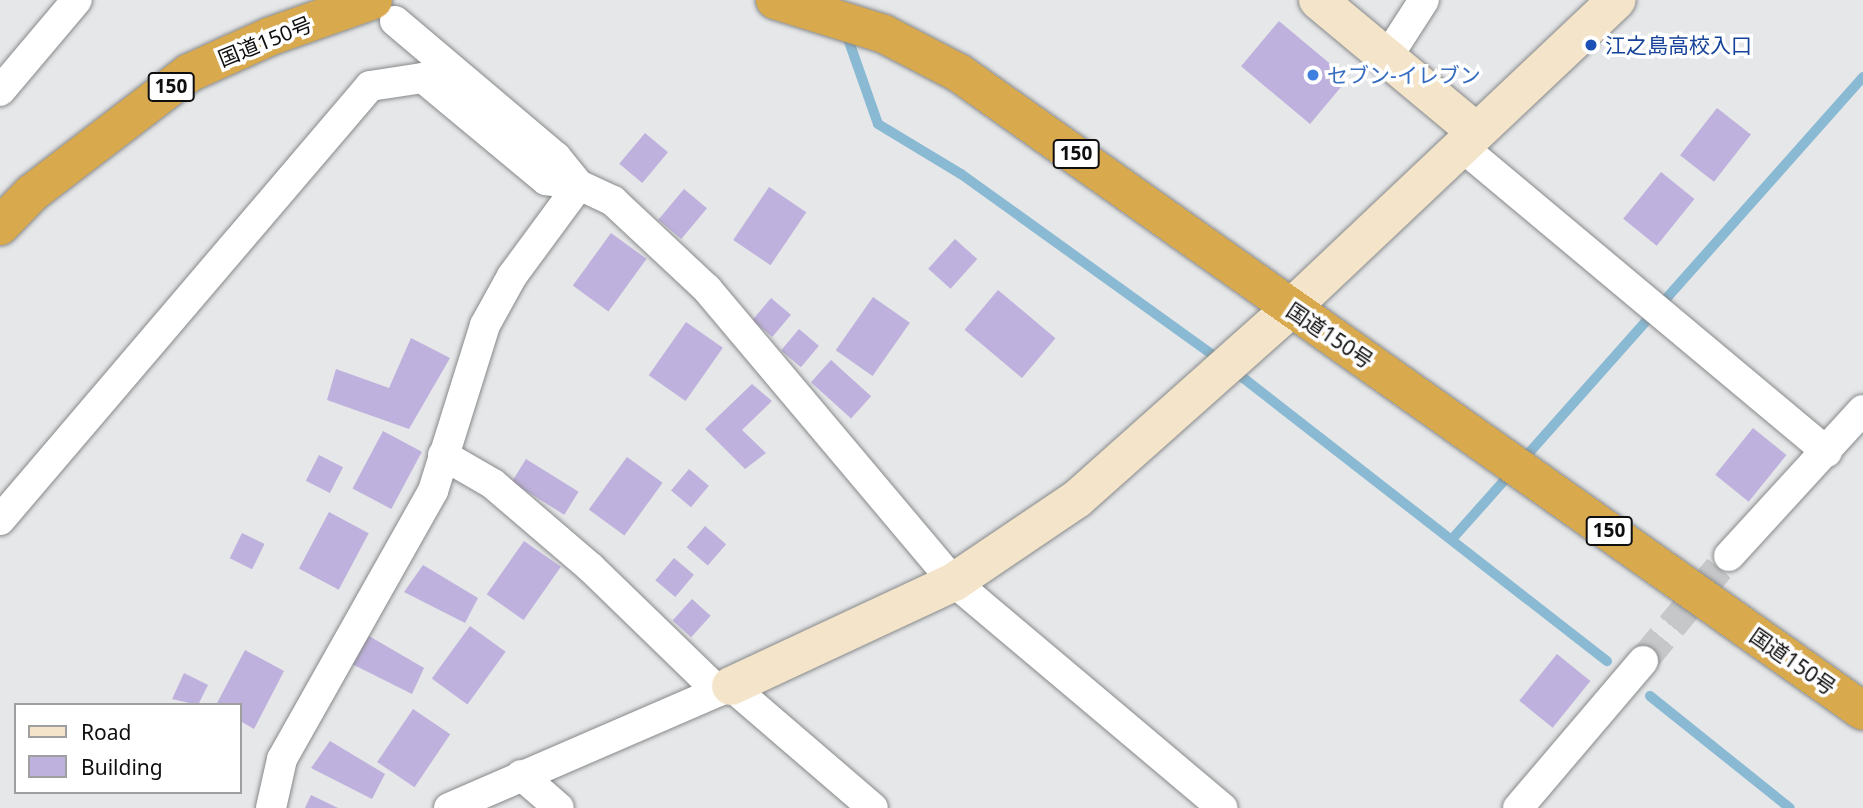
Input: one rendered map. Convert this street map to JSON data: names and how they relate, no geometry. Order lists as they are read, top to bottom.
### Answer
{
  "streets": {
    "highway": ["国道150号", "150"]
  },
  "places": ["江之島高校入口", "セブン-イレブン"],
  "legend": ["Road", "Building"]
}
